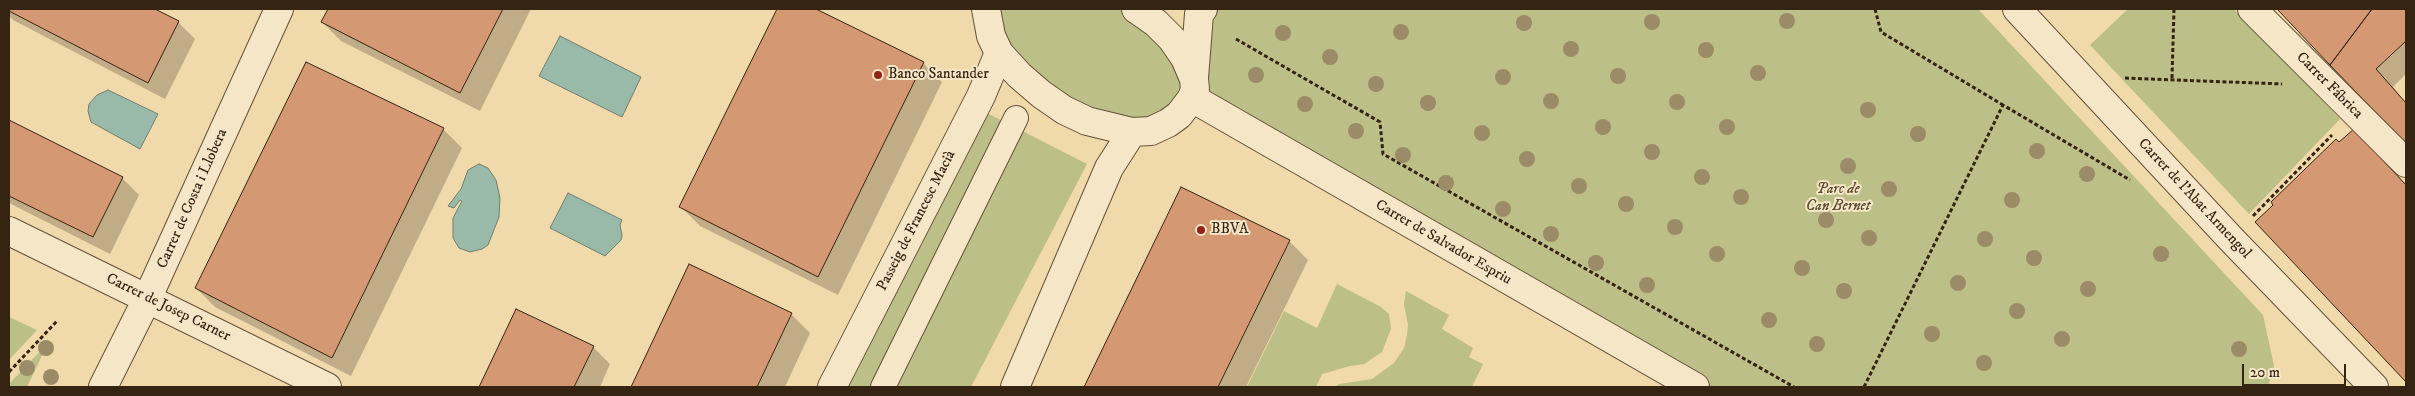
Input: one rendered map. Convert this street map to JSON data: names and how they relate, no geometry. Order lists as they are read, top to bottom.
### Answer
{
  "streets": {
    "street": [
      "Carrer Fábrica",
      "Carrer de Costa i Llobera",
      "Carrer de l'Abat Armengol",
      "Passeig de Francesc Macià",
      "Carrer de Salvador Espriu",
      "Carrer de Josep Carner"
    ]
  },
  "crossings": [
    ["Carrer de Costa i Llobera", "Carrer de Josep Carner"]
  ],
  "parks": ["Parc de Can Bernet"],
  "places": ["Banco Santander", "BBVA"],
  "scale_bar": "20 m"
}
